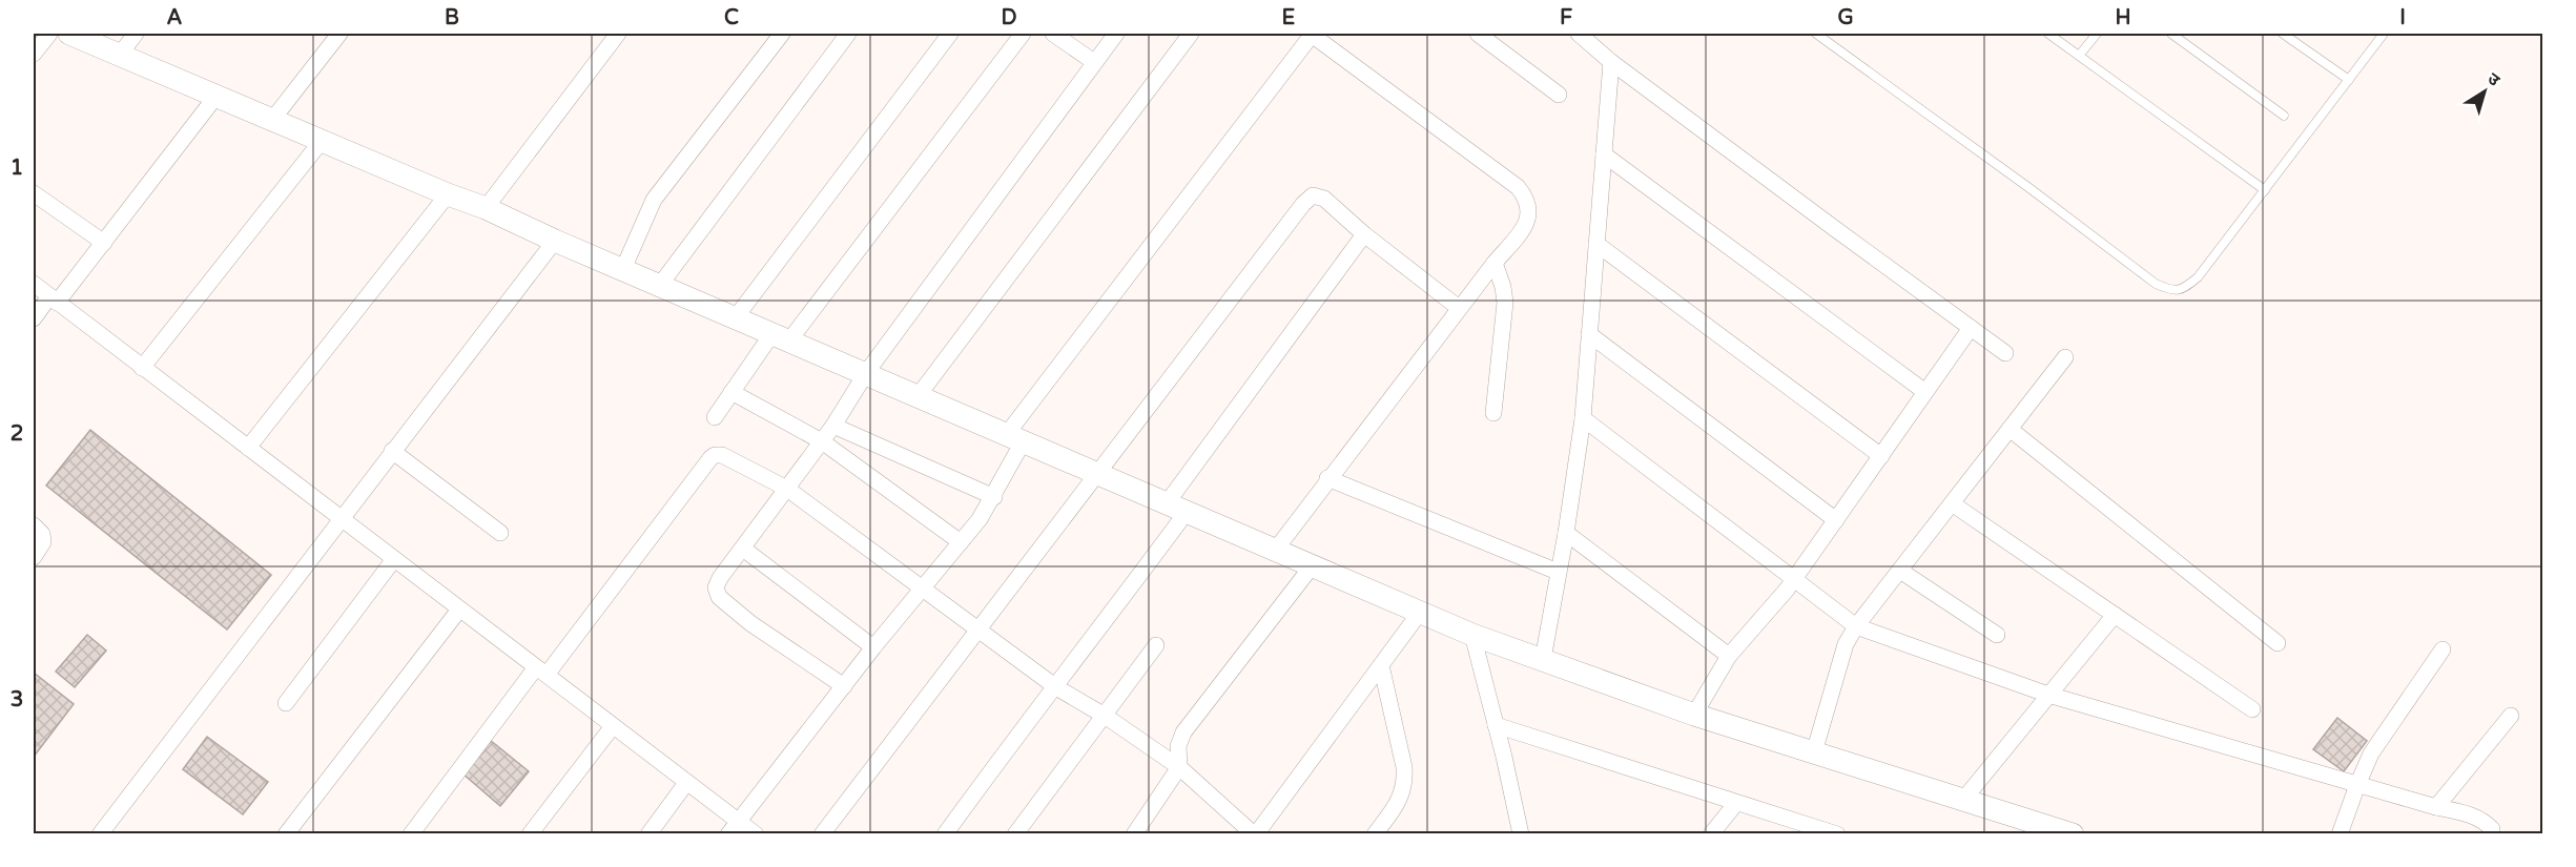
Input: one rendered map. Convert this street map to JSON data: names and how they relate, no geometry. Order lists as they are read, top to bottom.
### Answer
{
  "north": "top right",
  "grid": {
    "columns": [
      "A",
      "B",
      "C",
      "D",
      "E",
      "F",
      "G",
      "H",
      "I"
    ],
    "rows": ["1", "2", "3"]
  }
}
